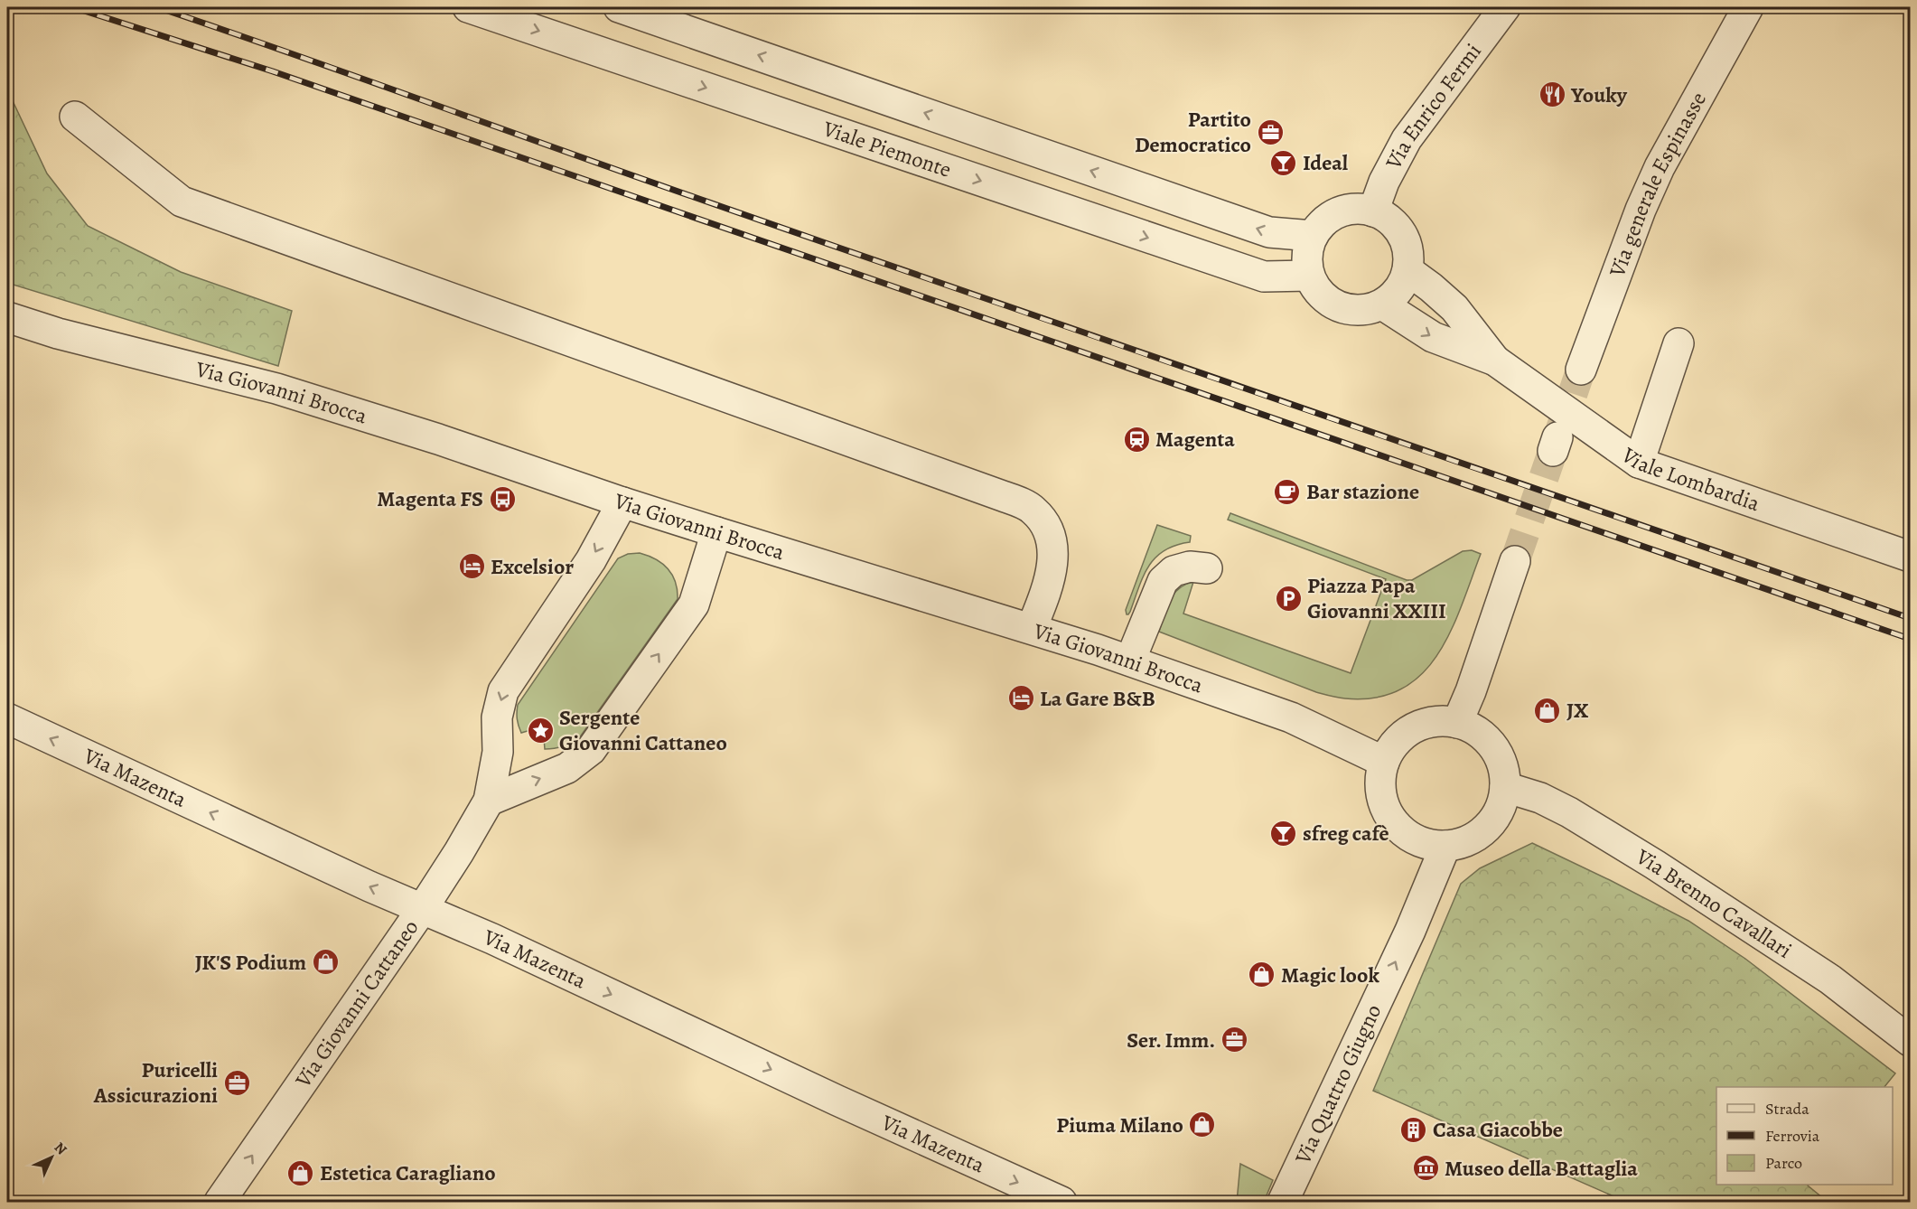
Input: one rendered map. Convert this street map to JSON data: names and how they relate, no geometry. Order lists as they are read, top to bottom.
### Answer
{
  "streets": {
    "street": [
      "Via Enrico Fermi",
      "Viale Piemonte",
      "Via generale Espinasse",
      "Via Giovanni Brocca",
      "Viale Lombardia",
      "Via Mazenta",
      "Via Brenno Cavallari",
      "Via Giovanni Cattaneo",
      "Via Quattro Giugno"
    ]
  },
  "crossings": [
    ["Via Enrico Fermi", "Viale Piemonte"],
    ["Via Enrico Fermi", "Viale Lombardia"],
    ["Viale Piemonte", "Viale Lombardia"],
    ["Via Giovanni Brocca", "Via Brenno Cavallari"],
    ["Via Giovanni Brocca", "Via Giovanni Cattaneo"],
    ["Via Giovanni Brocca", "Via Quattro Giugno"],
    ["Via Mazenta", "Via Giovanni Cattaneo"],
    ["Via Brenno Cavallari", "Via Quattro Giugno"]
  ],
  "one_way": ["Via Quattro Giugno"],
  "places": {
    "restaurant": ["Youky"],
    "office": ["Partito Democratico", "Ser. Imm.", "Puricelli Assicurazioni"],
    "bar": ["Ideal", "sfreg cafè"],
    "station": ["Magenta"],
    "cafe": ["Bar stazione"],
    "bus stop": ["Magenta FS"],
    "hotel": ["Excelsior", "La Gare B&B"],
    "parking": ["Piazza Papa Giovanni XXIII"],
    "shop": [
      "JX",
      "JK'S Podium",
      "Magic look",
      "Piuma Milano",
      "Estetica Caragliano"
    ],
    "place": ["Sergente Giovanni Cattaneo"],
    "building": ["Casa Giacobbe"],
    "museum": ["Museo della Battaglia"]
  },
  "legend": ["Strada", "Ferrovia", "Parco"],
  "north": "top right"
}
